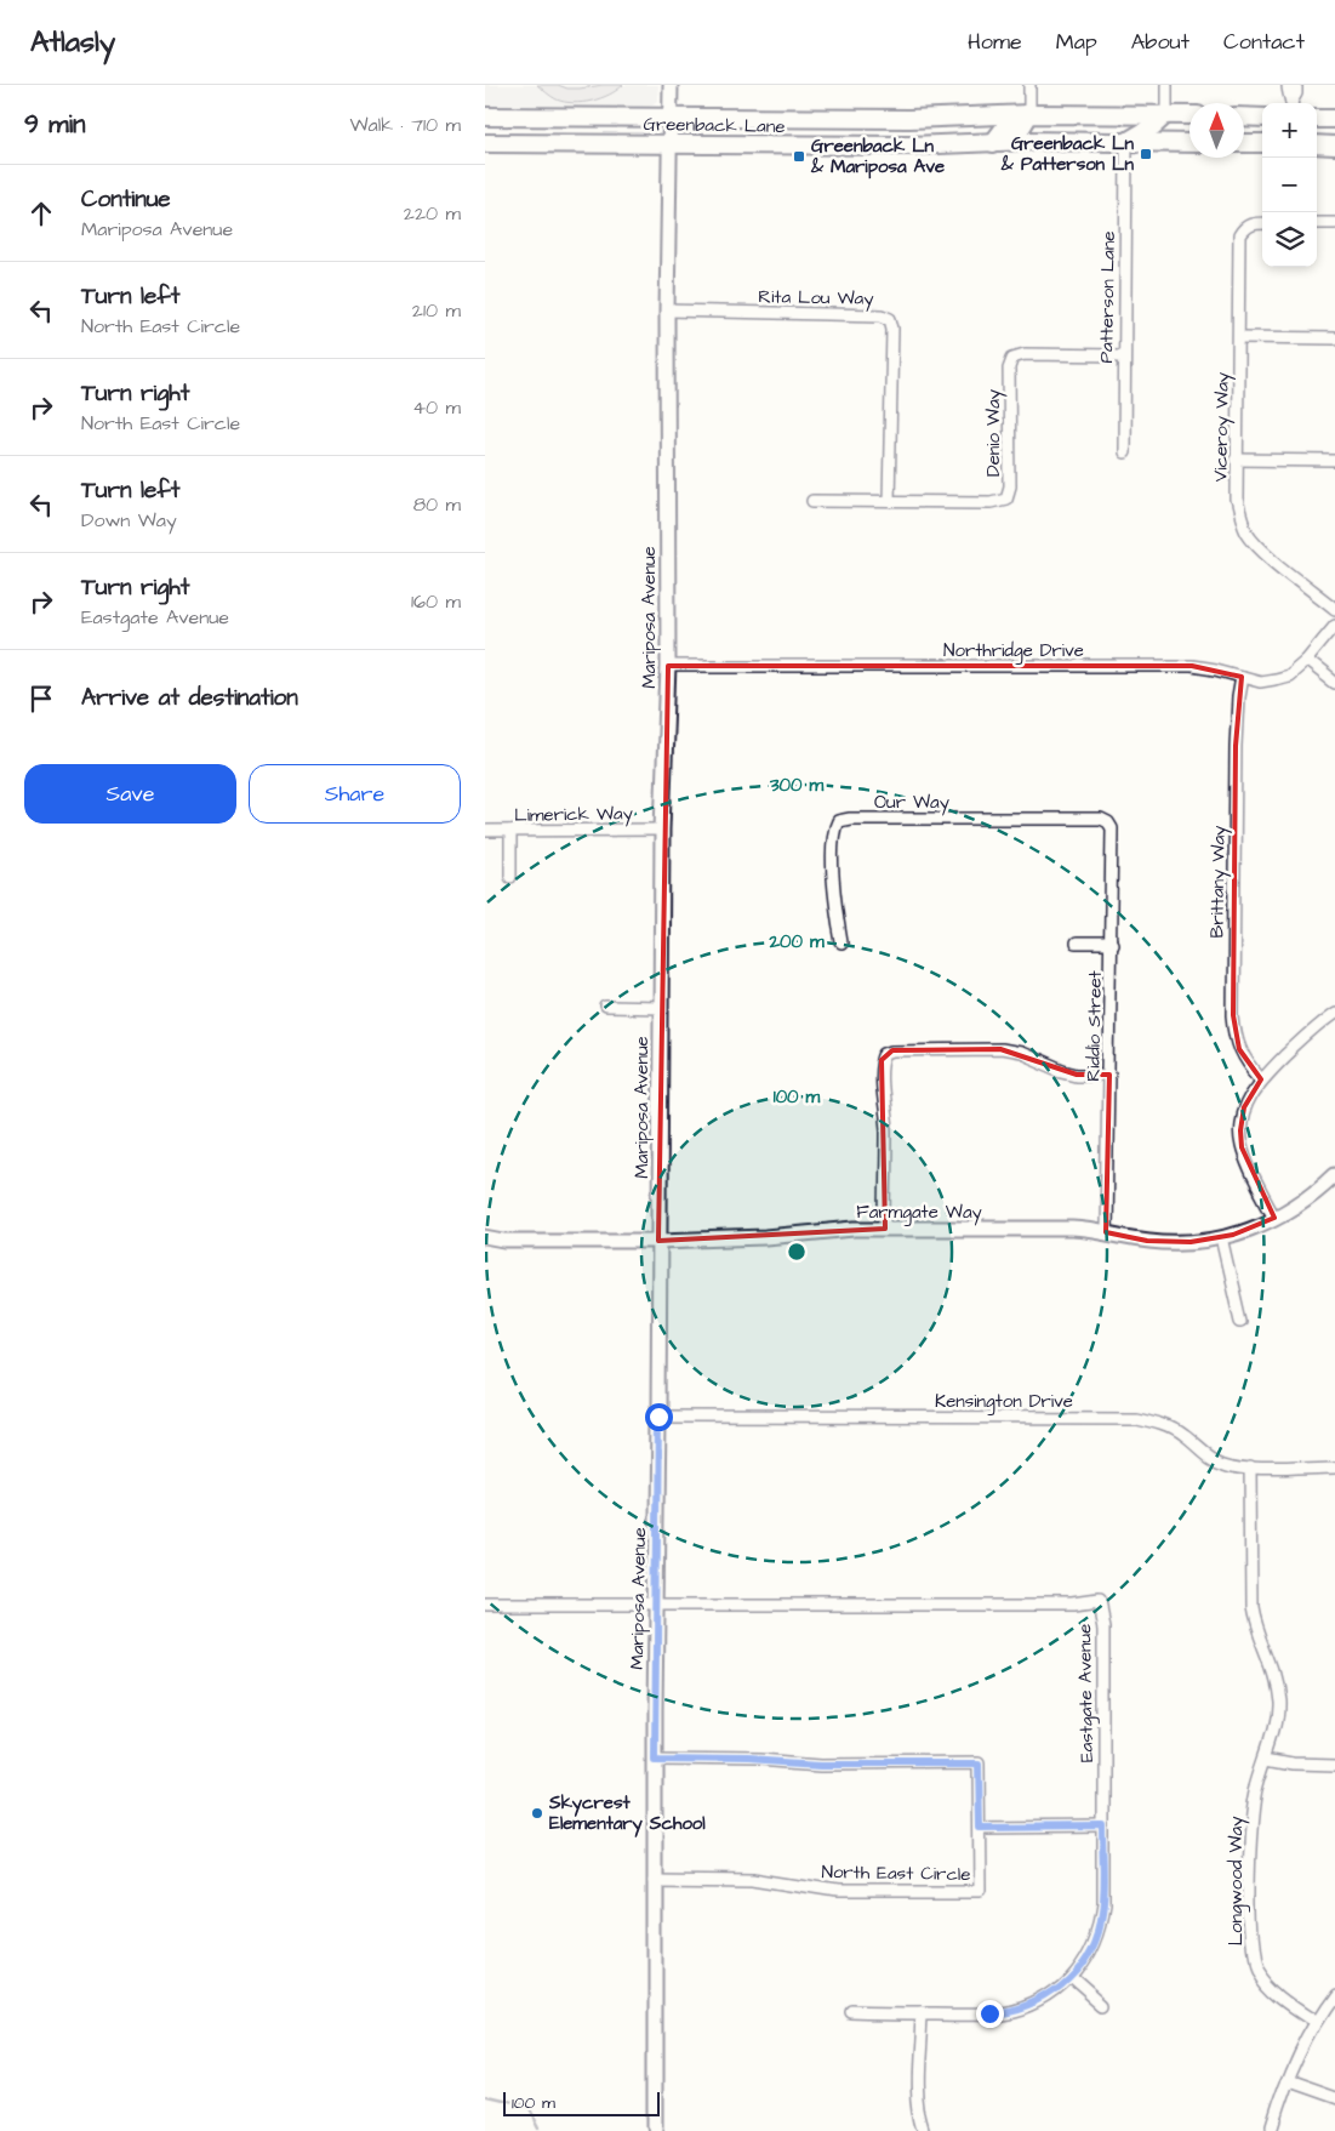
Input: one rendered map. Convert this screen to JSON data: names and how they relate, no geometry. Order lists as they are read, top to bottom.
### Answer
{
  "streets": {
    "main road": ["Greenback Lane"],
    "street": [
      "Rita Lou Way",
      "Patterson Lane",
      "Viceroy Way",
      "Denio Way",
      "Mariposa Avenue",
      "Northridge Drive",
      "Our Way",
      "Limerick Way",
      "Brittany Way",
      "Riddio Street",
      "Farmgate Way",
      "Kensington Drive",
      "Eastgate Avenue",
      "North East Circle",
      "Longwood Way"
    ]
  },
  "crossings": [
    ["Greenback Lane", "Patterson Lane"],
    ["Greenback Lane", "Mariposa Avenue"],
    ["Rita Lou Way", "Denio Way"],
    ["Rita Lou Way", "Mariposa Avenue"],
    ["Patterson Lane", "Denio Way"],
    ["Mariposa Avenue", "Northridge Drive"],
    ["Mariposa Avenue", "Limerick Way"],
    ["Mariposa Avenue", "Farmgate Way"],
    ["Mariposa Avenue", "Kensington Drive"],
    ["Mariposa Avenue", "Eastgate Avenue"],
    ["Mariposa Avenue", "North East Circle"],
    ["Northridge Drive", "Brittany Way"],
    ["Our Way", "Riddio Street"],
    ["Riddio Street", "Farmgate Way"],
    ["Kensington Drive", "Longwood Way"]
  ],
  "places": {
    "transit": ["Greenback Ln & Patterson Ln", "Greenback Ln & Mariposa Ave"],
    "other": ["Skycrest Elementary School"]
  },
  "scale_bar": "100 m",
  "north": "top",
  "page": {
    "header": "Atlasly",
    "nav": [
      "Home",
      "Map",
      "About",
      "Contact"
    ],
    "heading": ["9 min", "Walk · 710 m"],
    "map_buttons": ["+", "−"],
    "list": [
      ["Continue", "Mariposa Avenue", "220 m"],
      ["Turn left", "North East Circle", "210 m"],
      ["Turn right", "North East Circle", "40 m"],
      ["Turn left", "Down Way", "80 m"],
      ["Turn right", "Eastgate Avenue", "160 m"],
      "Arrive at destination"
    ],
    "buttons": ["Save", "Share"],
    "scale": "100 m"
  },
  "rings": ["300 m", "200 m", "100 m"]
}
